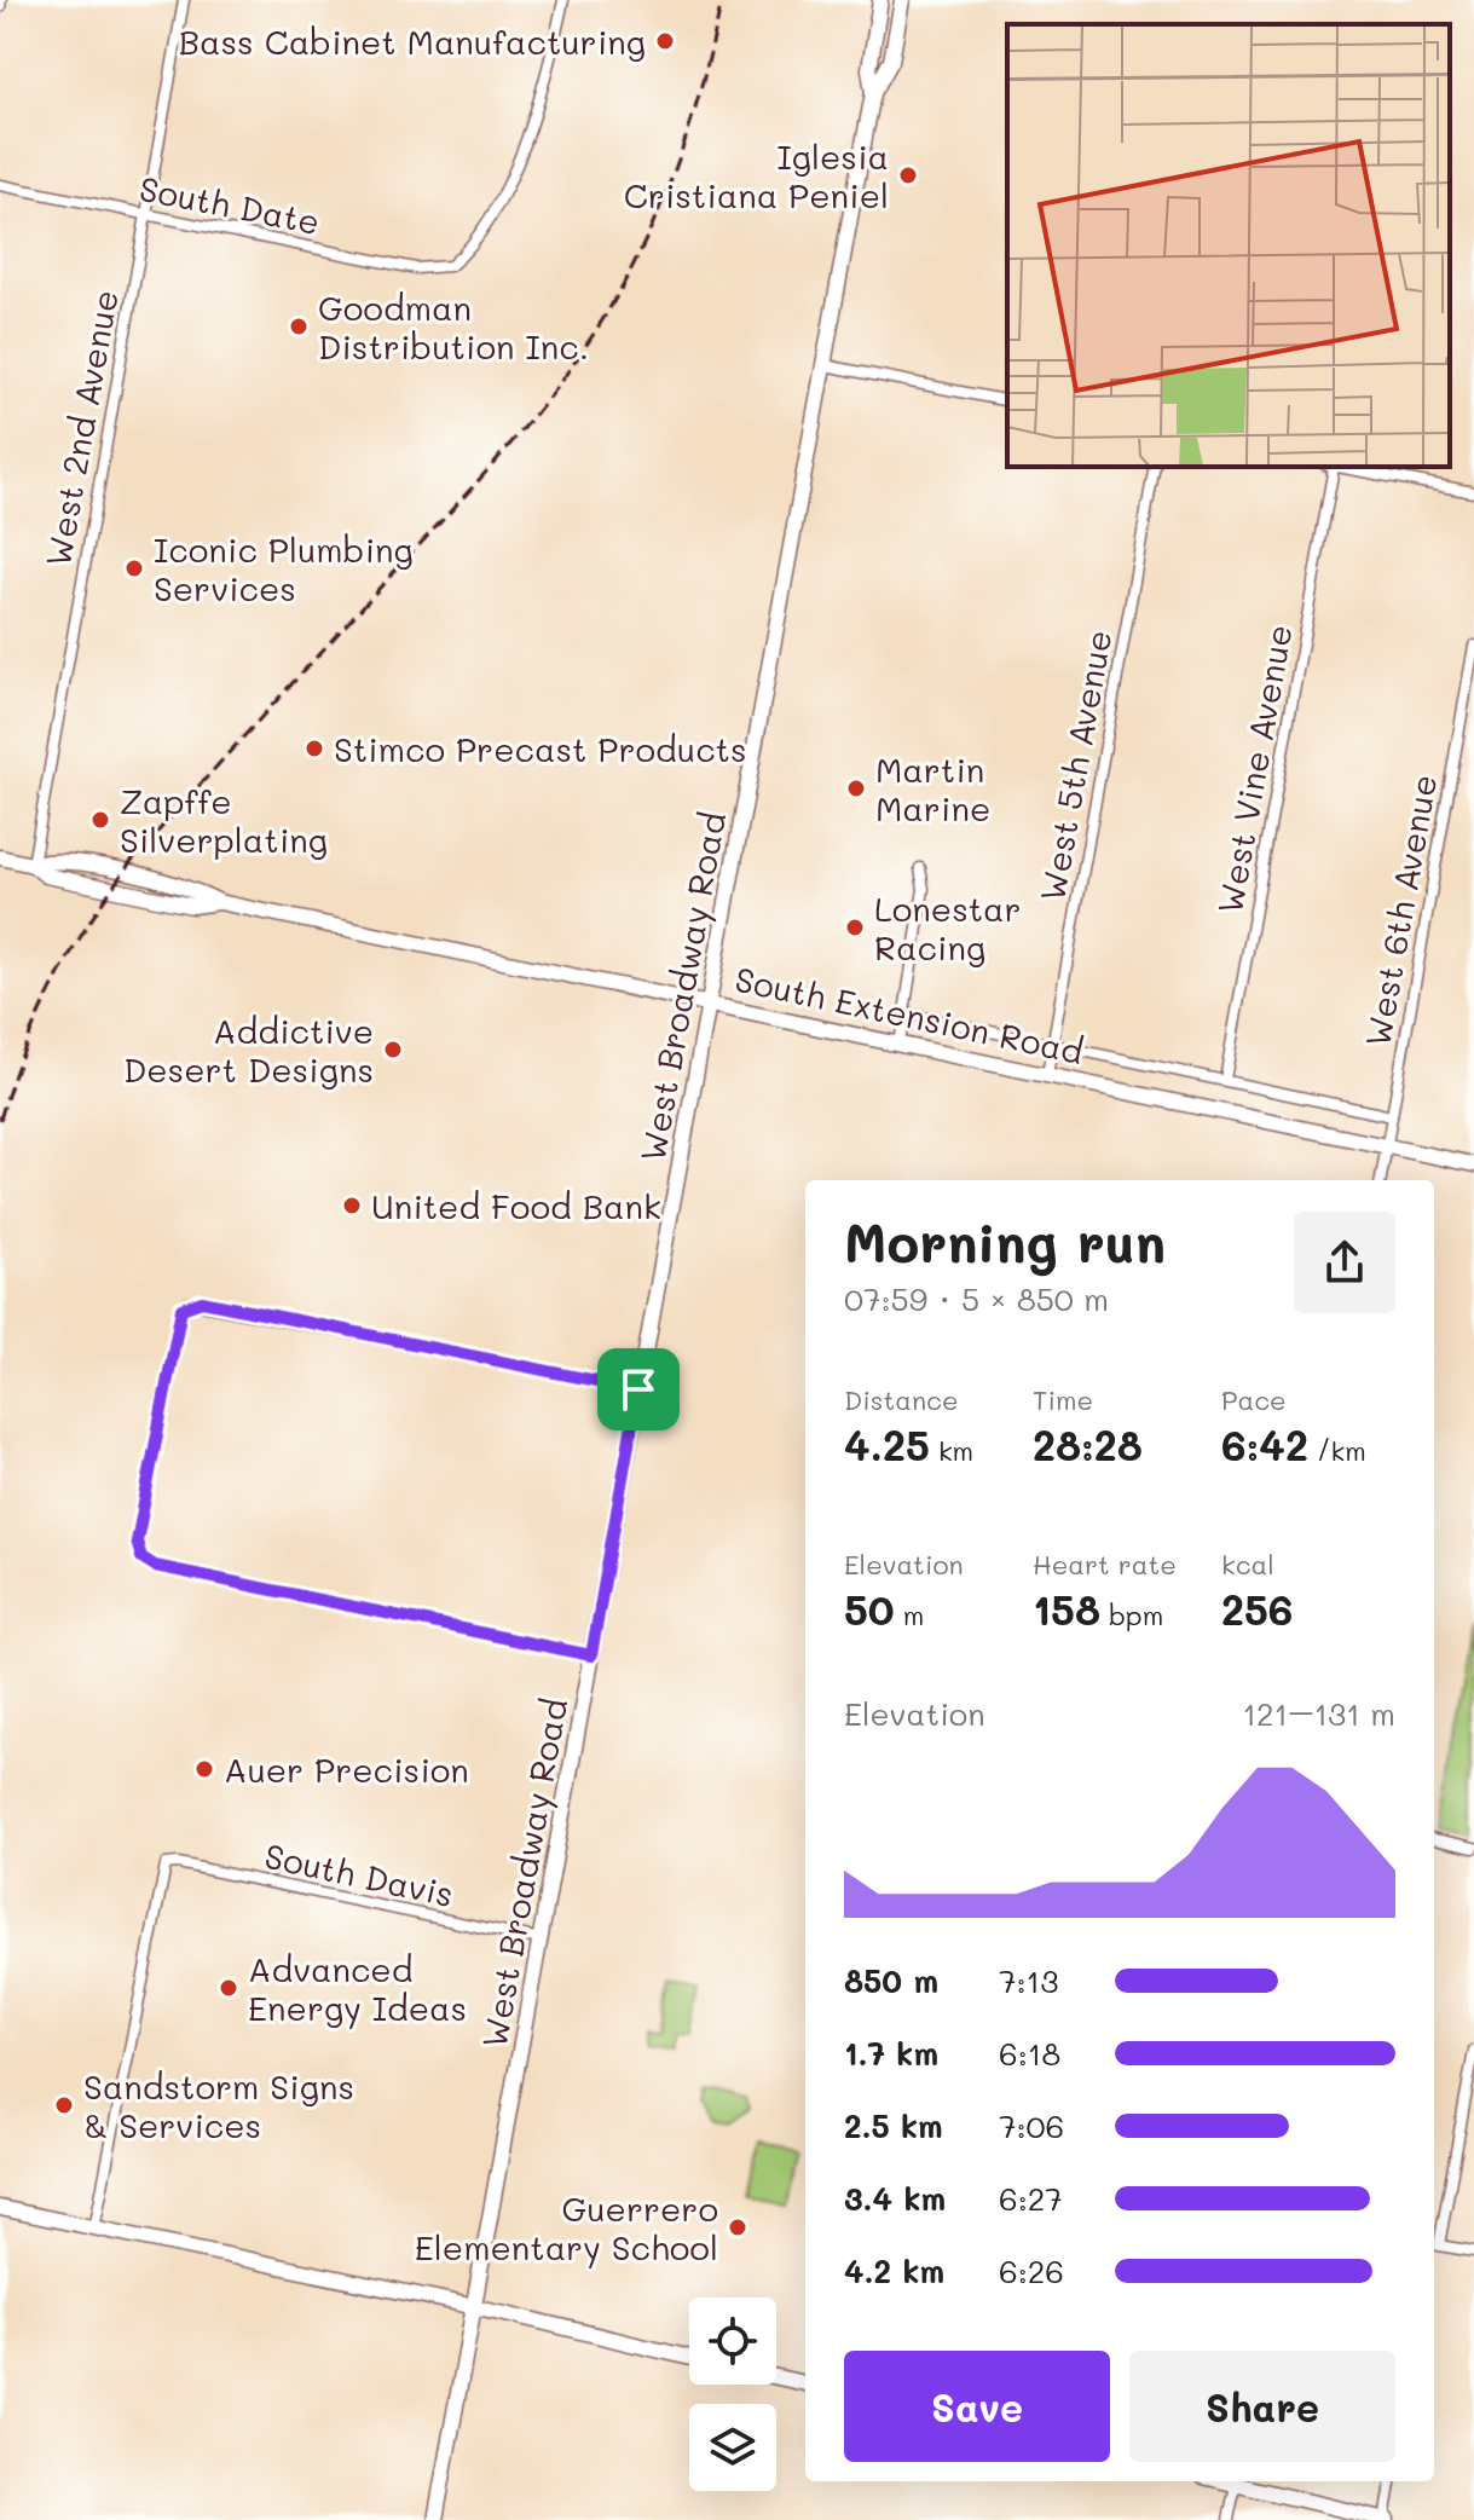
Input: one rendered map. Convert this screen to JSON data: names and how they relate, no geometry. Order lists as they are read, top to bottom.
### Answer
{
  "streets": {
    "main road": ["West Broadway Road", "South Extension Road"],
    "street": [
      "South Date",
      "West 2nd Avenue",
      "West 5th Avenue",
      "West Vine Avenue",
      "West 6th Avenue",
      "South Davis"
    ]
  },
  "crossings": [
    ["South Date", "West 2nd Avenue"],
    ["West 2nd Avenue", "South Extension Road"],
    ["West 5th Avenue", "South Extension Road"],
    ["West Vine Avenue", "South Extension Road"],
    ["West 6th Avenue", "South Extension Road"],
    ["West Broadway Road", "South Extension Road"],
    ["West Broadway Road", "South Davis"]
  ],
  "places": [
    "Bass Cabinet Manufacturing",
    "Iglesia Cristiana Peniel",
    "Goodman Distribution Inc.",
    "Iconic Plumbing Services",
    "Stimco Precast Products",
    "Martin Marine",
    "Zapffe Silverplating",
    "Lonestar Racing",
    "Addictive Desert Designs",
    "United Food Bank",
    "Auer Precision",
    "Advanced Energy Ideas",
    "Sandstorm Signs & Services",
    "Guerrero Elementary School"
  ],
  "page": {
    "heading": ["Morning run", "07:59 · 5 × 850 m"],
    "stats": [
      ["Distance", "4.25 km"],
      ["Time", "28:28"],
      ["Pace", "6:42 /km"],
      ["Elevation", "50 m"],
      ["Heart rate", "158 bpm"],
      ["kcal", "256"]
    ],
    "chart": ["Elevation", "121–131 m"],
    "list": [
      {
        "name": "850 m",
        "note": "7:13"
      },
      {
        "name": "1.7 km",
        "note": "6:18"
      },
      {
        "name": "2.5 km",
        "note": "7:06"
      },
      {
        "name": "3.4 km",
        "note": "6:27"
      },
      {
        "name": "4.2 km",
        "note": "6:26"
      }
    ],
    "buttons": ["Save", "Share"]
  }
}
